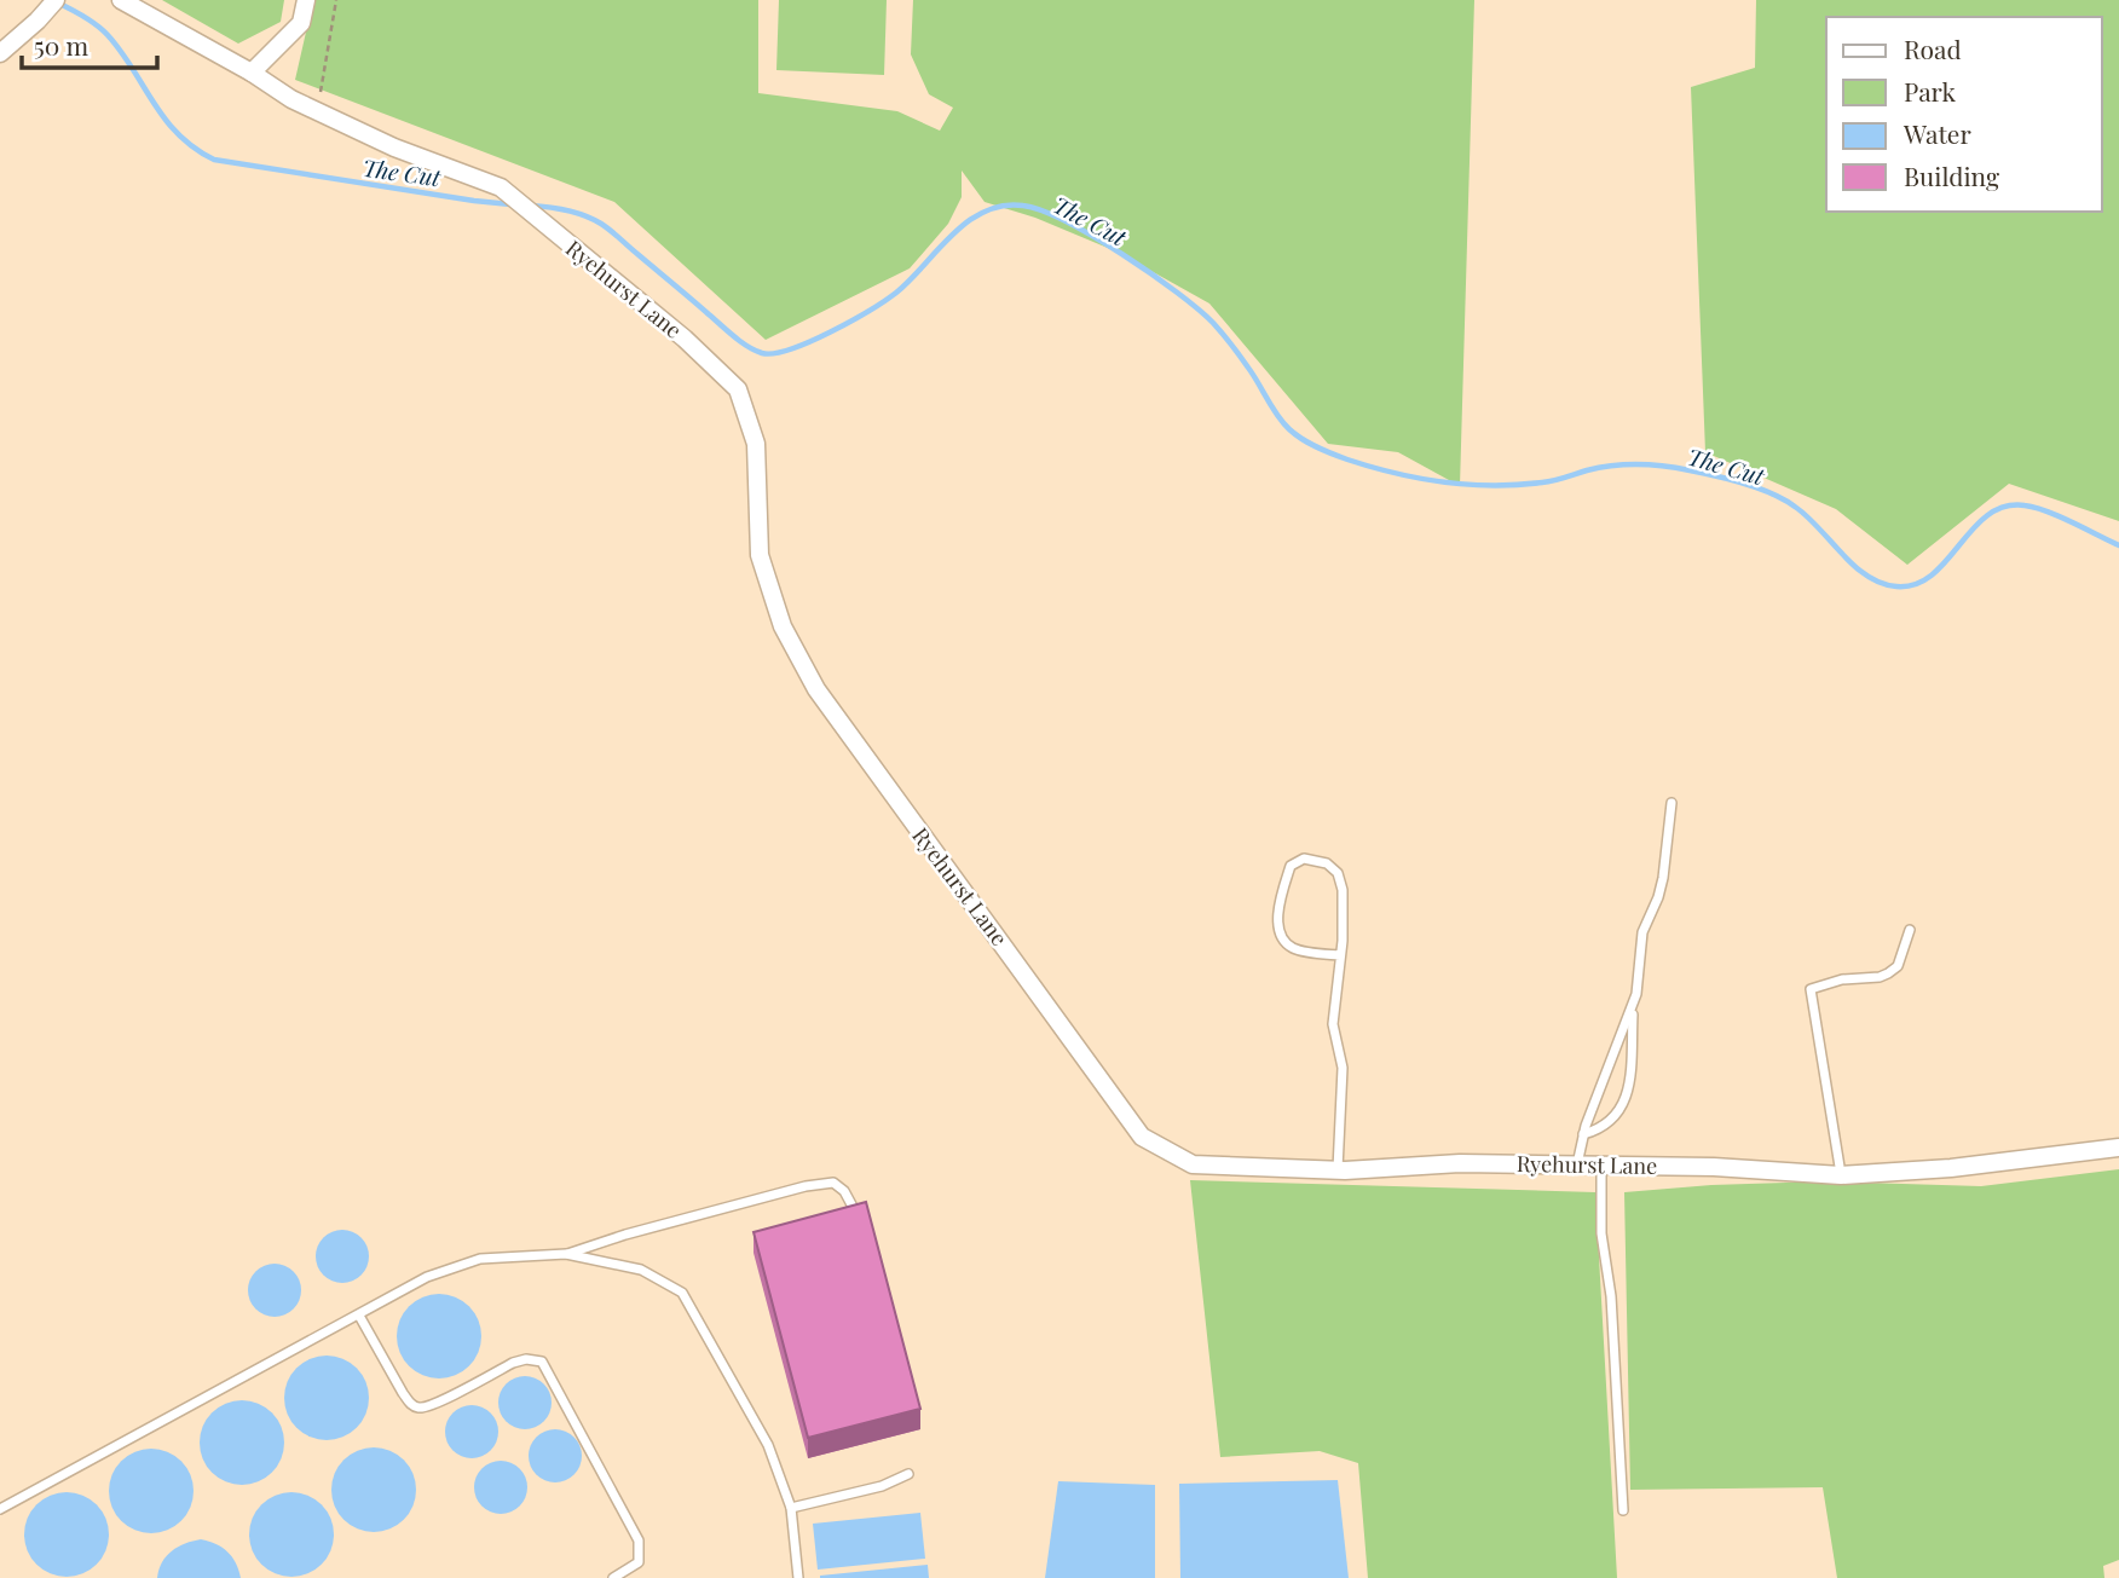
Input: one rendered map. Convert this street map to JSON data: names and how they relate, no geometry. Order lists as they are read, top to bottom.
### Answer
{
  "streets": {
    "street": ["Ryehurst Lane"]
  },
  "water": ["The Cut"],
  "legend": [
    "Road",
    "Park",
    "Water",
    "Building"
  ],
  "scale_bar": "50 m"
}
